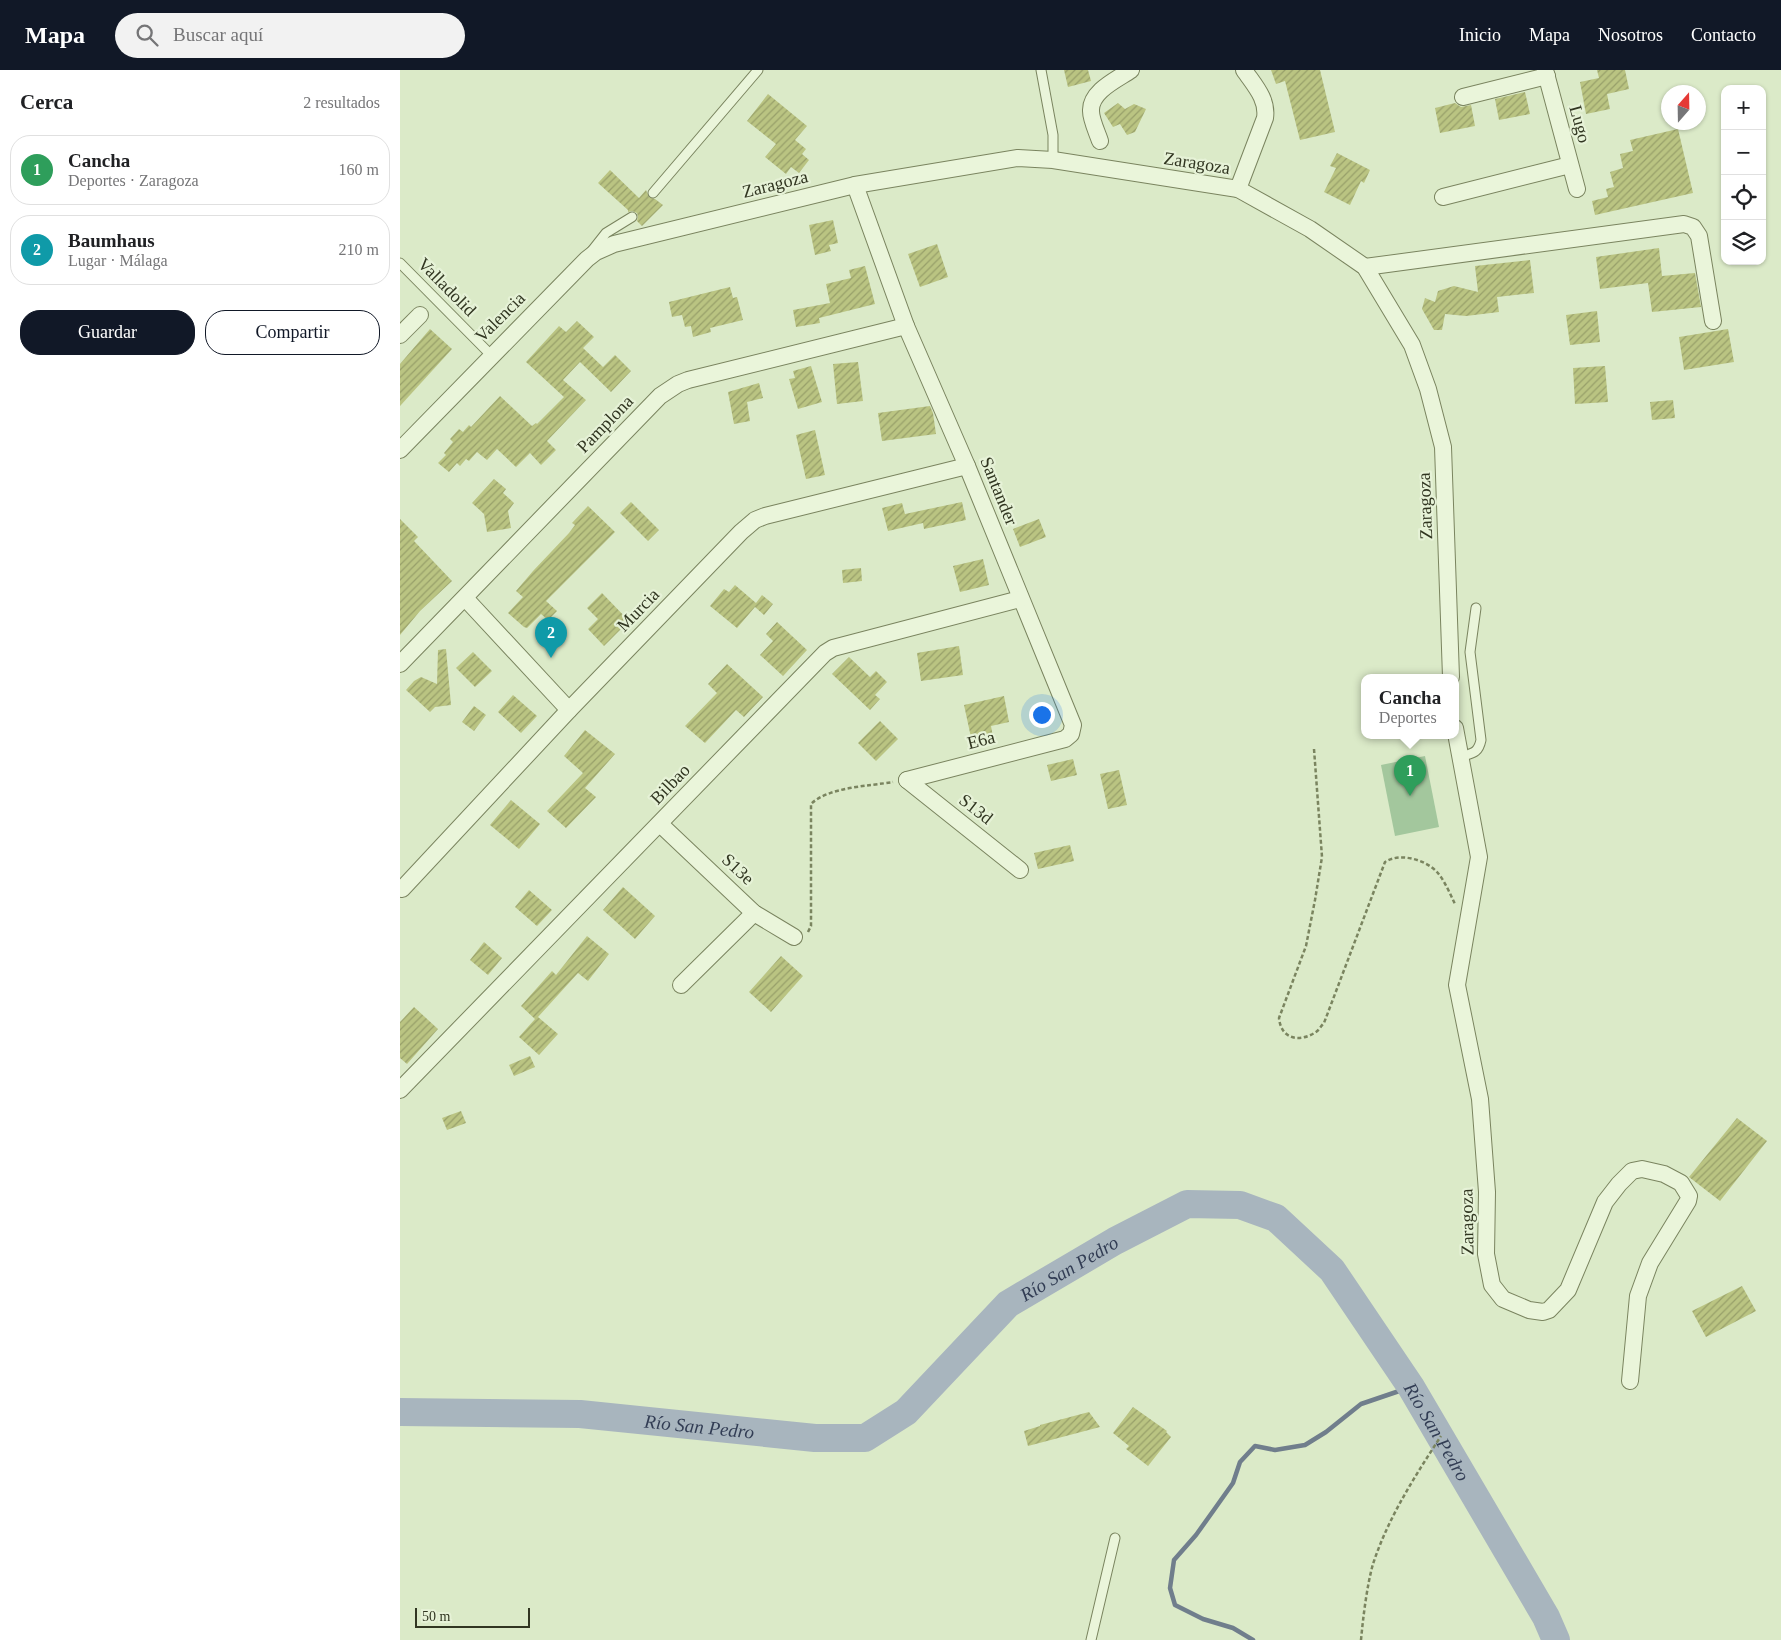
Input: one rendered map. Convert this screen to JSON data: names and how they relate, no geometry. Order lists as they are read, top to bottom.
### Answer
{
  "streets": {
    "street": [
      "Lugo",
      "Zaragoza",
      "Valencia",
      "Pamplona",
      "Santander",
      "Murcia",
      "E6a",
      "Bilbao",
      "S13d",
      "S13e"
    ],
    "lane": ["Valladolid"]
  },
  "crossings": [
    ["Zaragoza", "Valencia"],
    ["Zaragoza", "Santander"],
    ["Valladolid", "Valencia"],
    ["Pamplona", "Santander"],
    ["Santander", "Murcia"],
    ["Santander", "E6a"],
    ["Santander", "Bilbao"],
    ["E6a", "S13d"],
    ["Bilbao", "S13e"]
  ],
  "water": ["Río San Pedro"],
  "scale_bar": "50 m",
  "north": "top",
  "page": {
    "header": "Mapa",
    "search": "Buscar aquí",
    "nav": [
      "Inicio",
      "Mapa",
      "Nosotros",
      "Contacto"
    ],
    "heading": ["Cerca", "2 resultados"],
    "map_buttons": ["+", "−"],
    "list": [
      {
        "mark": "1",
        "name": "Cancha",
        "note": "Deportes · Zaragoza",
        "value": "160 m"
      },
      {
        "mark": "2",
        "name": "Baumhaus",
        "note": "Lugar · Málaga",
        "value": "210 m"
      }
    ],
    "buttons": ["Guardar", "Compartir"],
    "pins": ["2", "1"],
    "popup": ["Cancha", "Deportes"],
    "scale": "50 m"
  }
}
